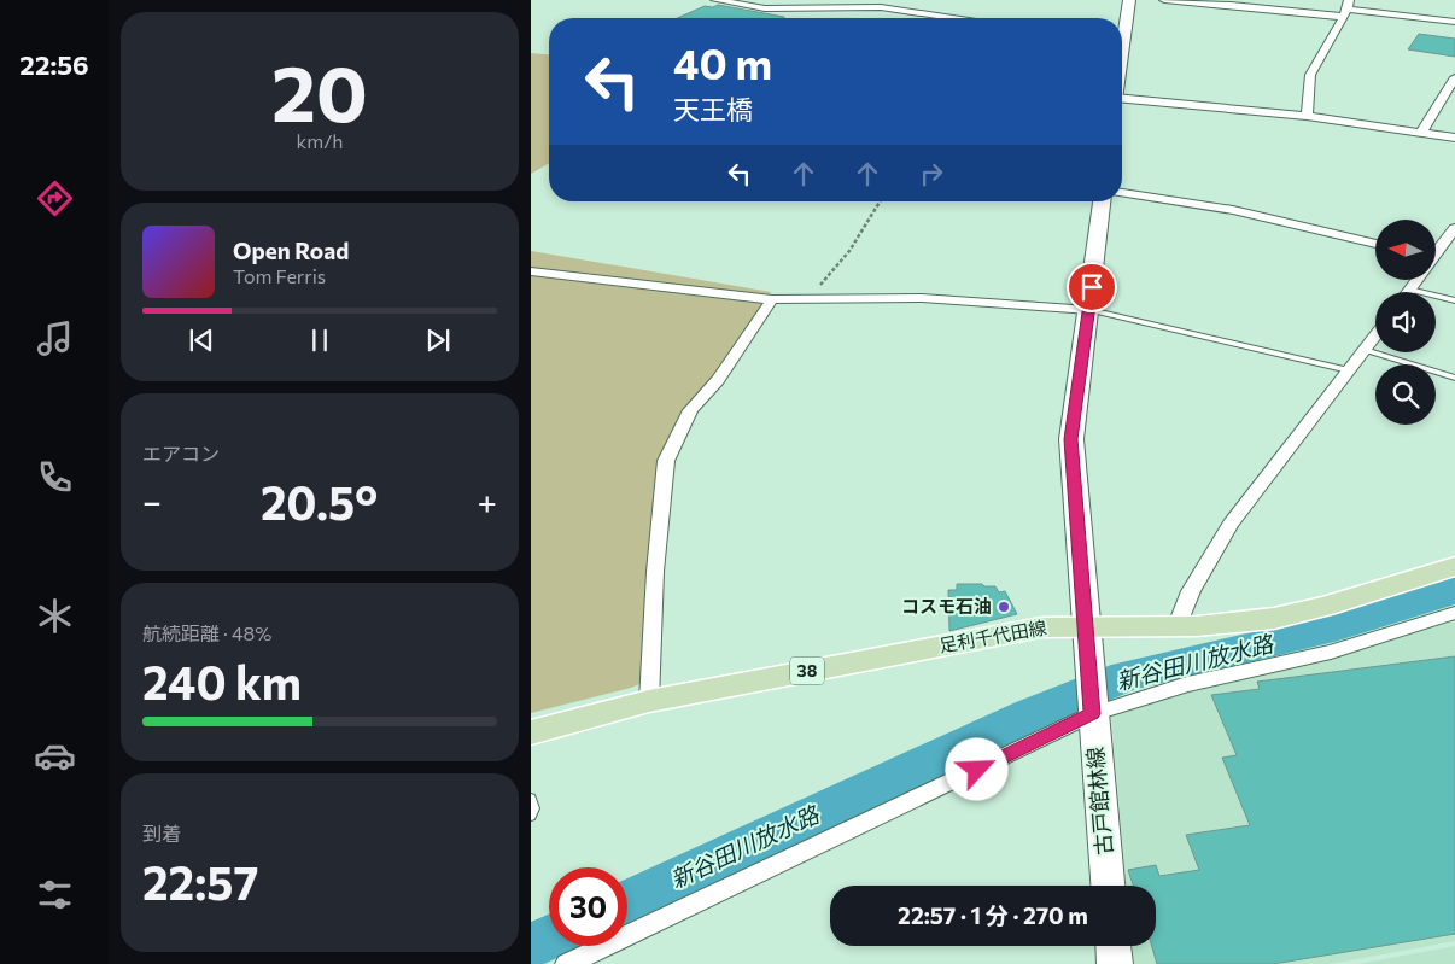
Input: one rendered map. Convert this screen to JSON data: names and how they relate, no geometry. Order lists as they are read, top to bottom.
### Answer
{
  "streets": {
    "main road": ["足利千代田線", "38", "古戸館林線"]
  },
  "crossings": [
    ["足利千代田線", "古戸館林線"]
  ],
  "water": ["新谷田川放水路"],
  "places": ["コスモ石油"],
  "north": "left",
  "page": {
    "tabs": "22:56",
    "tile": [
      ["20", "km/h"],
      "エアコン",
      ["航続距離 · 48%", "240 km"],
      ["到着", "22:57"]
    ],
    "turn": ["40 m", "天王橋"],
    "song": ["Open Road", "Tom Ferris"],
    "heat": ["−", "20.5°", "+"],
    "limit": "30",
    "trip": "22:57 · 1 分 · 270 m"
  }
}
